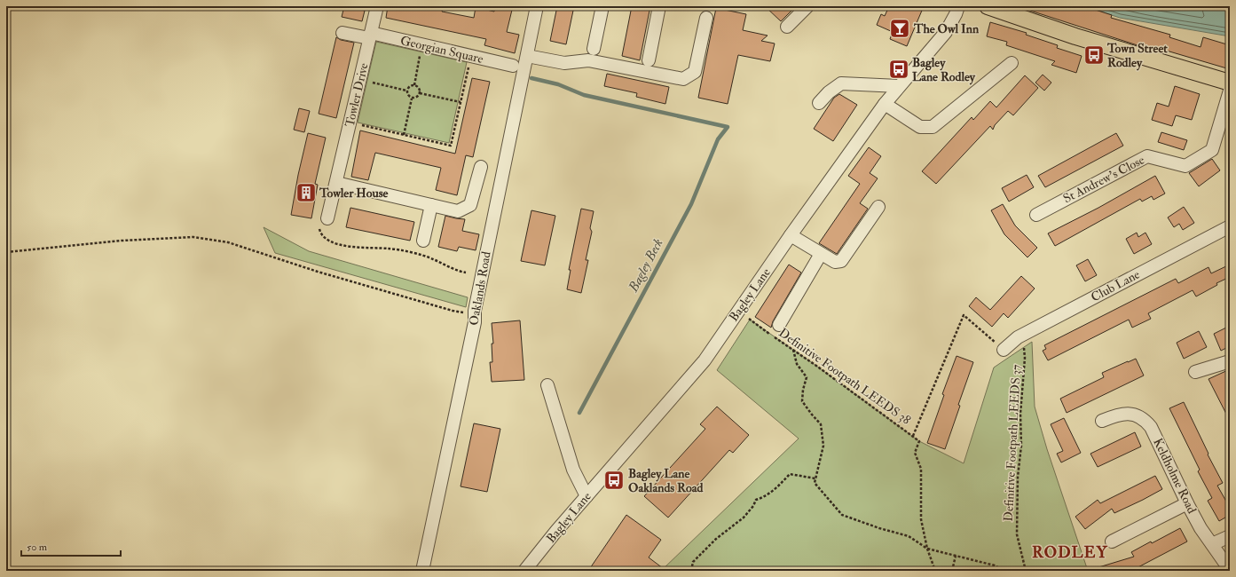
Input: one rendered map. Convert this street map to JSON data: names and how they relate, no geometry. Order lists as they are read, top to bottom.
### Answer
{
  "streets": {
    "street": [
      "Georgian Square",
      "Towler Drive",
      "St Andrew's Close",
      "Club Lane",
      "Oaklands Road",
      "Bagley Lane",
      "Keldholme Road"
    ],
    "path": ["Definitive Footpath LEEDS 38", "Definitive Footpath LEEDS 37"]
  },
  "crossings": [
    ["Georgian Square", "Towler Drive"],
    ["Club Lane", "Definitive Footpath LEEDS 38"],
    ["Club Lane", "Definitive Footpath LEEDS 37"],
    ["Bagley Lane", "Definitive Footpath LEEDS 38"]
  ],
  "districts": ["RODLEY"],
  "water": ["Bagley Beck"],
  "places": {
    "bar": ["The Owl Inn"],
    "bus stop": ["Town Street Rodley", "Bagley Lane Rodley", "Bagley Lane Oaklands Road"],
    "building": ["Towler House"]
  },
  "scale_bar": "50 m"
}
